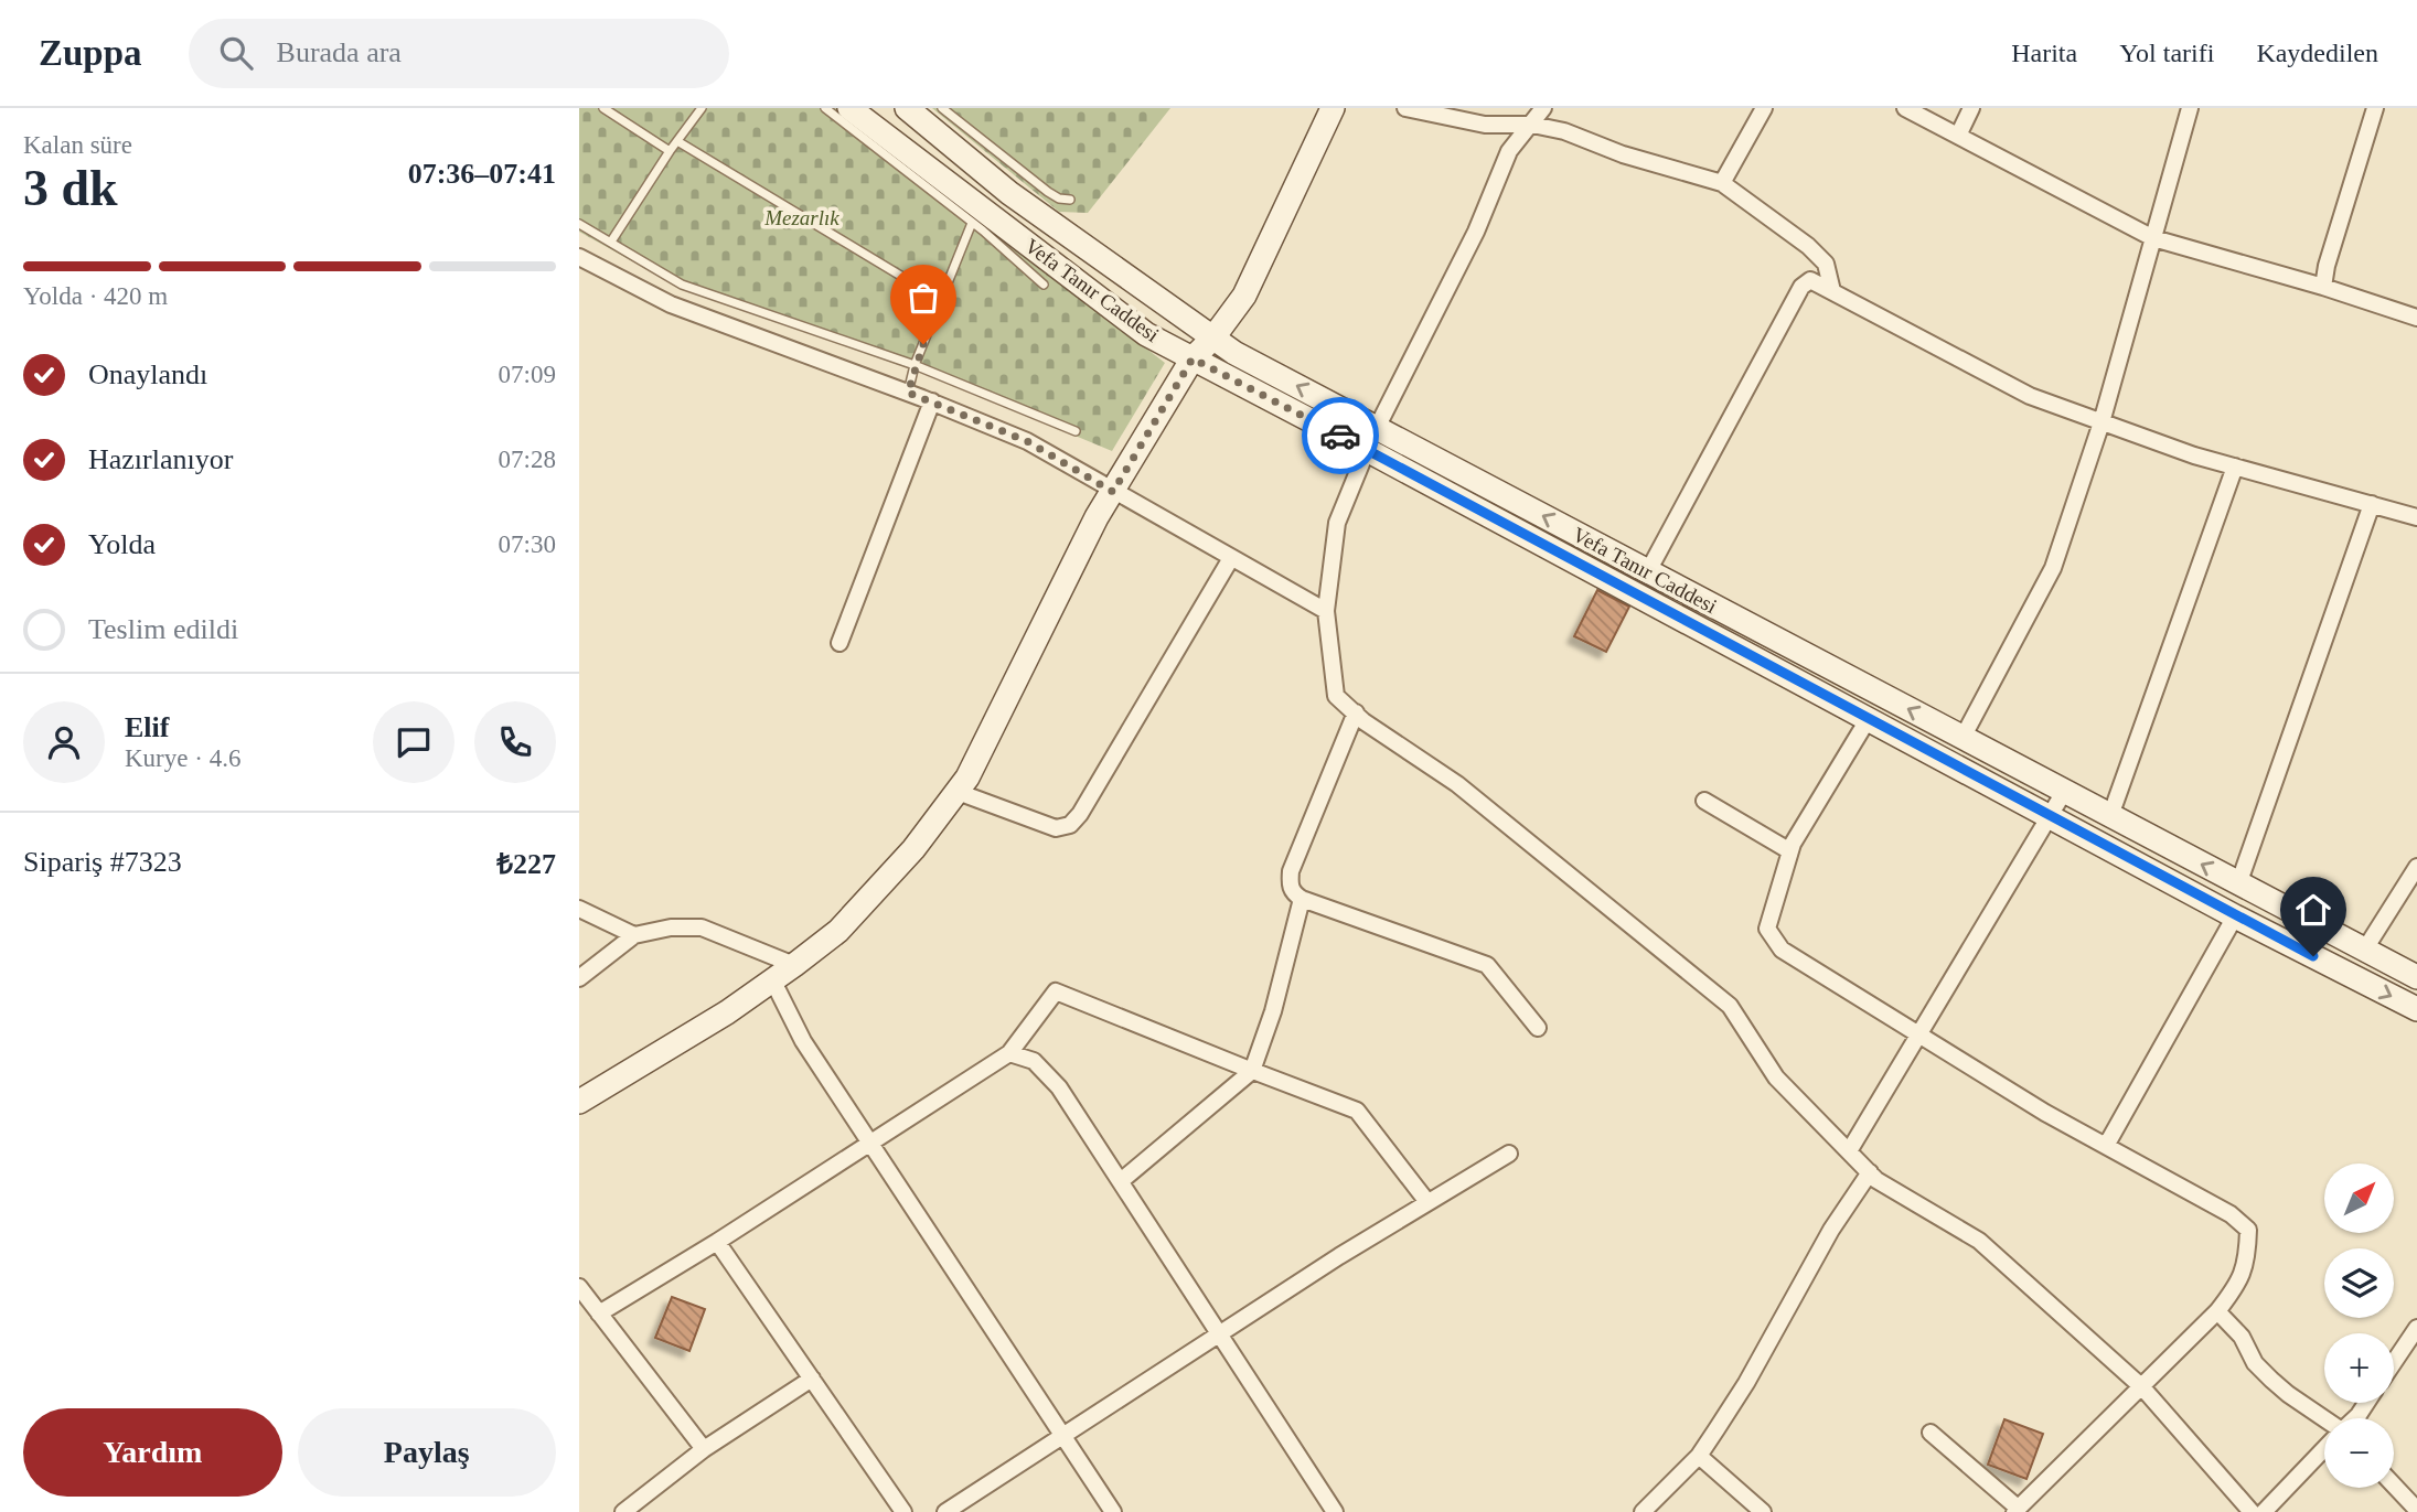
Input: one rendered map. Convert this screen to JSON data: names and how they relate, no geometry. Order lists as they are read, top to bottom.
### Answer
{
  "streets": {
    "main road": ["Vefa Tanır Caddesi"]
  },
  "parks": ["Mezarlık"],
  "north": "top right",
  "page": {
    "header": "Zuppa",
    "search": "Burada ara",
    "nav": ["Harita", "Yol tarifi", "Kaydedilen"],
    "heading": ["3 dk", "Kalan süre", "07:36–07:41"],
    "panel": [
      "Elif",
      "Kurye · 4.6",
      "Sipariş #7323",
      "₺227"
    ],
    "bar": "Yolda · 420 m",
    "list": [
      ["Onaylandı", "07:09"],
      ["Hazırlanıyor", "07:28"],
      ["Yolda", "07:30"],
      "Teslim edildi"
    ],
    "map_buttons": ["+", "−"],
    "buttons": ["Yardım", "Paylaş"]
  }
}
